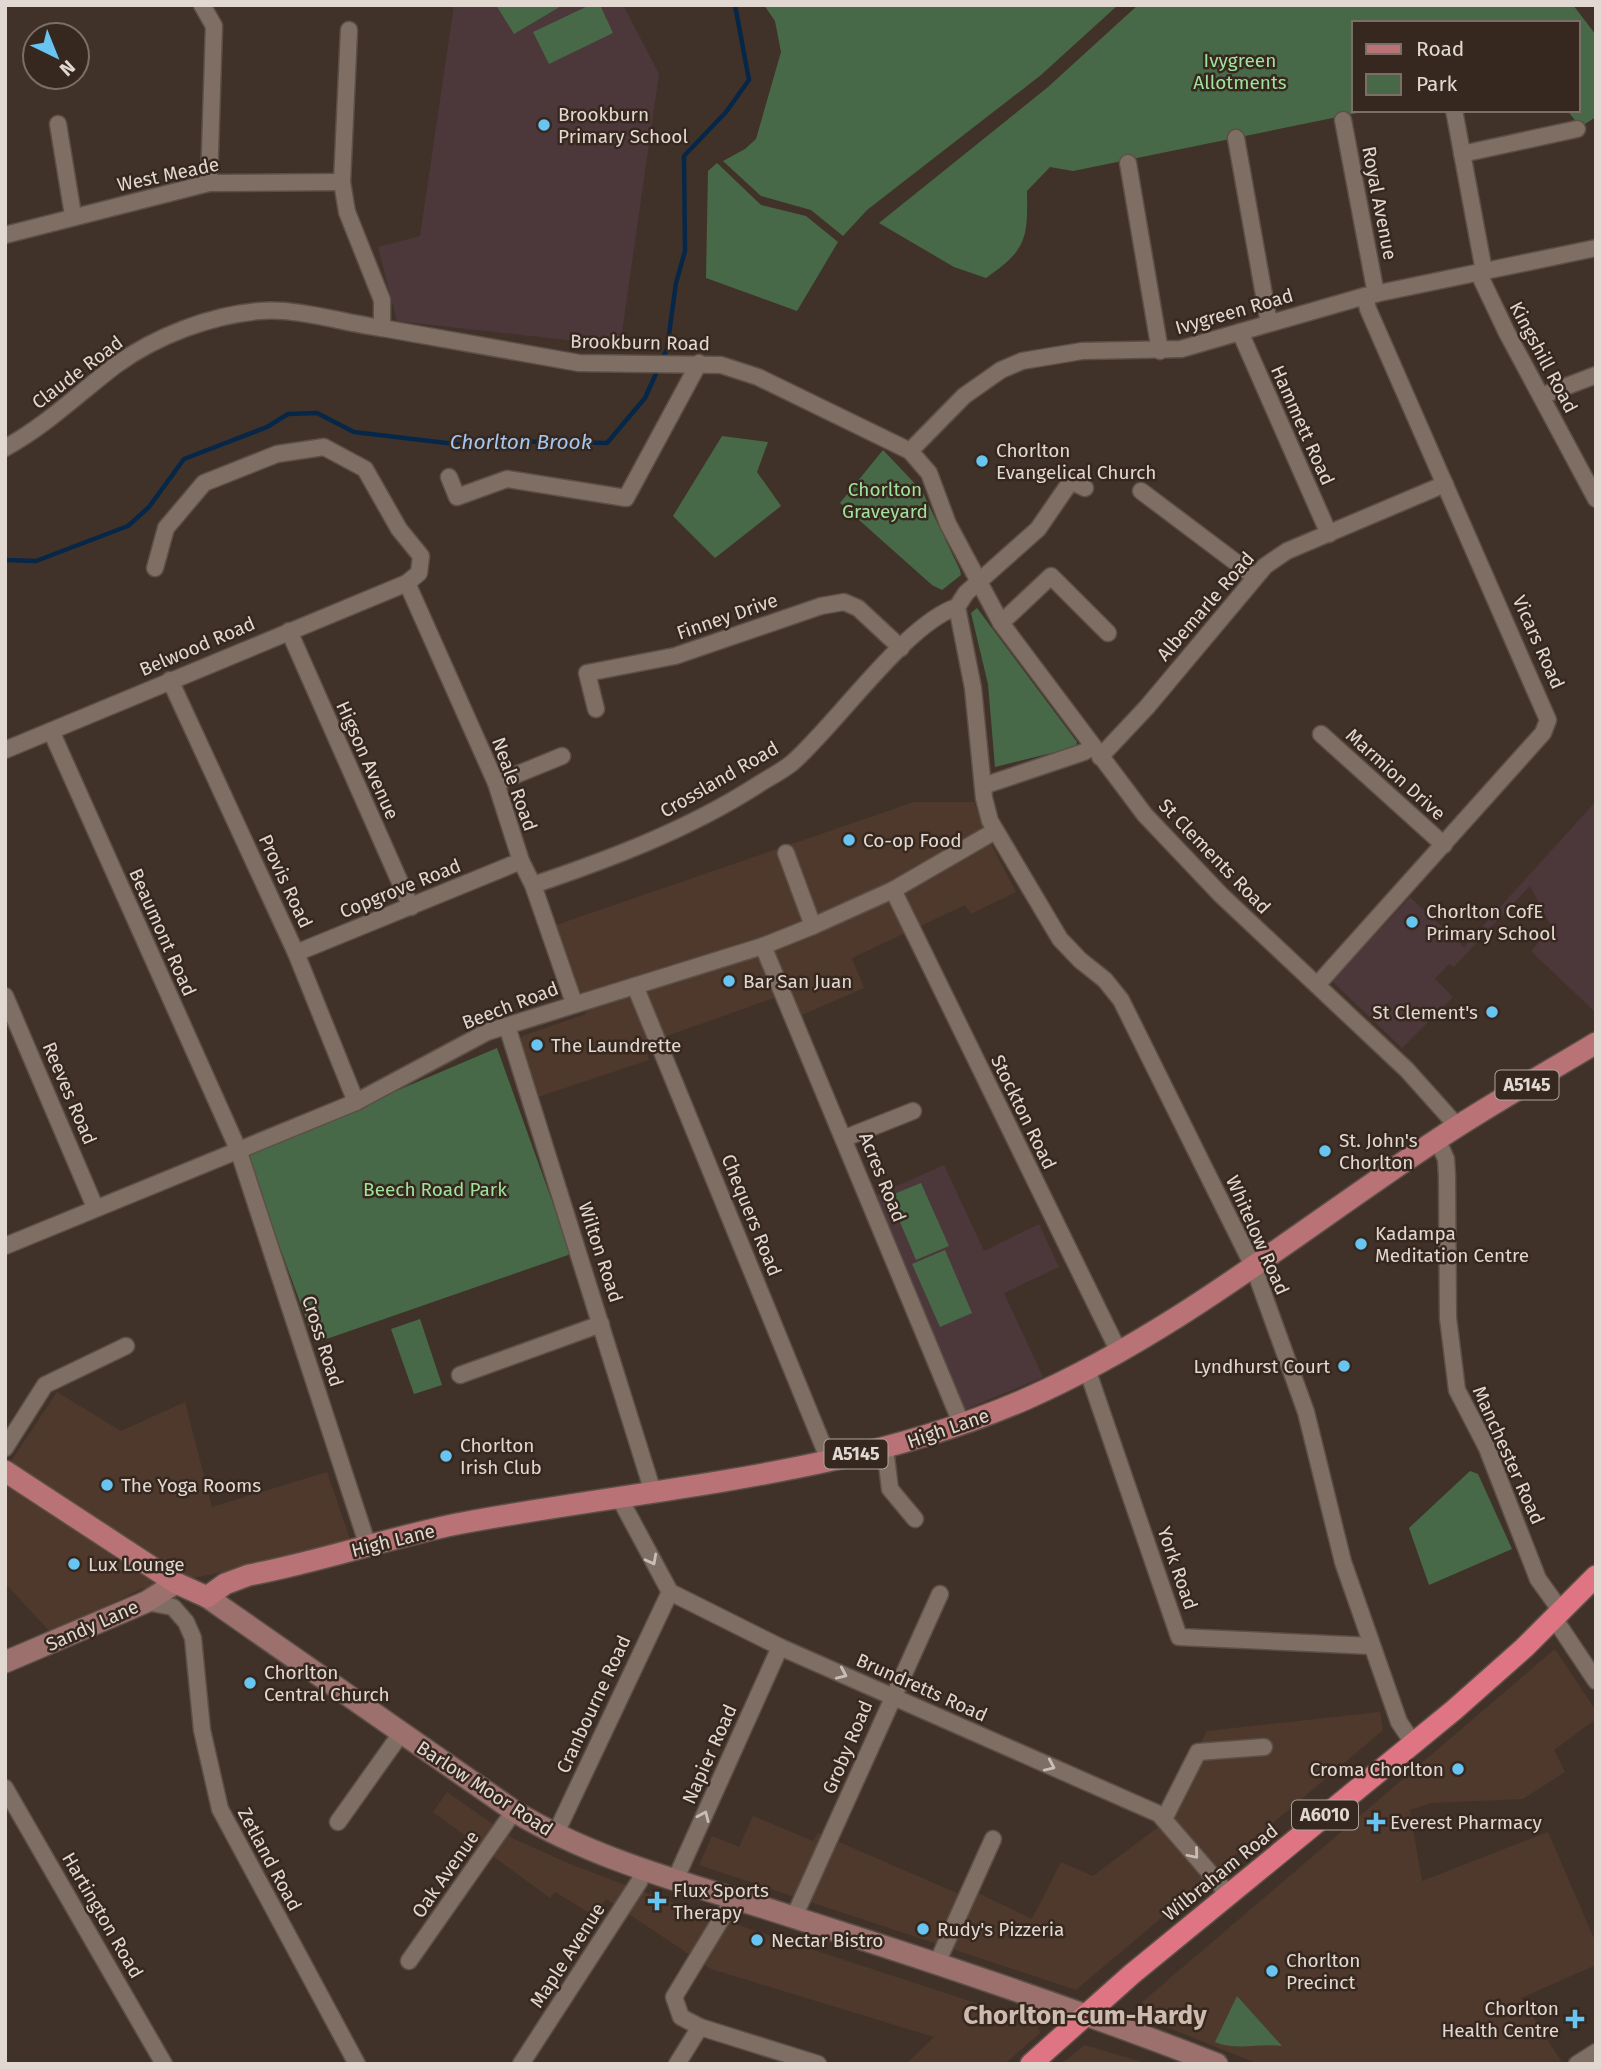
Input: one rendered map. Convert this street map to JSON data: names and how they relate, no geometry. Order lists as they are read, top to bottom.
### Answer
{
  "streets": {
    "highway": ["A6010", "Wilbraham Road"],
    "main road": [
      "A5145",
      "High Lane",
      "Sandy Lane",
      "Barlow Moor Road"
    ],
    "street": [
      "West Meade",
      "Royal Avenue",
      "Ivygreen Road",
      "Brookburn Road",
      "Kingshill Road",
      "Claude Road",
      "Hammett Road",
      "Albemarle Road",
      "Finney Drive",
      "Vicars Road",
      "Belwood Road",
      "Higson Avenue",
      "Marmion Drive",
      "Crossland Road",
      "Neale Road",
      "St Clements Road",
      "Provis Road",
      "Copgrove Road",
      "Beaumont Road",
      "Beech Road",
      "Reeves Road",
      "Stockton Road",
      "Acres Road",
      "Chequers Road",
      "Whitelow Road",
      "Wilton Road",
      "Cross Road",
      "Manchester Road",
      "York Road",
      "Brundretts Road",
      "Cranbourne Road",
      "Groby Road",
      "Napier Road",
      "Zetland Road",
      "Oak Avenue",
      "Hartington Road",
      "Maple Avenue"
    ]
  },
  "crossings": [
    ["Royal Avenue", "Ivygreen Road"],
    ["Royal Avenue", "Vicars Road"],
    ["Ivygreen Road", "Brookburn Road"],
    ["Ivygreen Road", "Kingshill Road"],
    ["Ivygreen Road", "Hammett Road"],
    ["Ivygreen Road", "Vicars Road"],
    ["Brookburn Road", "Claude Road"],
    ["Brookburn Road", "Crossland Road"],
    ["Brookburn Road", "St Clements Road"],
    ["Hammett Road", "Albemarle Road"],
    ["Albemarle Road", "Vicars Road"],
    ["Albemarle Road", "St Clements Road"],
    ["Finney Drive", "Crossland Road"],
    ["Vicars Road", "Marmion Drive"],
    ["Vicars Road", "St Clements Road"],
    ["Belwood Road", "Higson Avenue"],
    ["Belwood Road", "Neale Road"],
    ["Belwood Road", "Provis Road"],
    ["Belwood Road", "Beaumont Road"],
    ["Higson Avenue", "Copgrove Road"],
    ["Crossland Road", "Neale Road"],
    ["Crossland Road", "St Clements Road"],
    ["Crossland Road", "Whitelow Road"],
    ["Neale Road", "Copgrove Road"],
    ["Neale Road", "Beech Road"],
    ["St Clements Road", "A5145"],
    ["St Clements Road", "High Lane"],
    ["Provis Road", "Copgrove Road"],
    ["Provis Road", "Beech Road"],
    ["Beaumont Road", "Beech Road"],
    ["Beaumont Road", "Cross Road"],
    ["Beech Road", "Reeves Road"],
    ["Beech Road", "Stockton Road"],
    ["Beech Road", "Acres Road"],
    ["Beech Road", "Chequers Road"],
    ["Beech Road", "Whitelow Road"],
    ["Beech Road", "Wilton Road"],
    ["Beech Road", "Cross Road"],
    ["A5145", "High Lane"],
    ["Stockton Road", "High Lane"],
    ["Acres Road", "High Lane"],
    ["Chequers Road", "High Lane"],
    ["Whitelow Road", "High Lane"],
    ["Whitelow Road", "York Road"],
    ["Whitelow Road", "Wilbraham Road"],
    ["Wilton Road", "High Lane"],
    ["Cross Road", "High Lane"],
    ["High Lane", "Manchester Road"],
    ["High Lane", "York Road"],
    ["High Lane", "Barlow Moor Road"],
    ["Manchester Road", "Wilbraham Road"],
    ["Sandy Lane", "Barlow Moor Road"],
    ["Sandy Lane", "Zetland Road"],
    ["Brundretts Road", "Cranbourne Road"],
    ["Brundretts Road", "Groby Road"],
    ["Brundretts Road", "Napier Road"],
    ["Brundretts Road", "Wilbraham Road"],
    ["Cranbourne Road", "Barlow Moor Road"],
    ["Groby Road", "Barlow Moor Road"],
    ["Napier Road", "Barlow Moor Road"],
    ["Barlow Moor Road", "Wilbraham Road"],
    ["Barlow Moor Road", "Oak Avenue"],
    ["Barlow Moor Road", "Maple Avenue"]
  ],
  "one_way": ["Brundretts Road", "Napier Road"],
  "districts": ["Chorlton-cum-Hardy"],
  "water": ["Chorlton Brook"],
  "parks": ["Ivygreen Allotments", "Chorlton Graveyard", "Beech Road Park"],
  "places": {
    "other": [
      "Brookburn Primary School",
      "Chorlton Evangelical Church",
      "Co-op Food",
      "Chorlton CofE Primary School",
      "Bar San Juan",
      "St Clement's",
      "The Laundrette",
      "St. John's Chorlton",
      "Kadampa Meditation Centre",
      "Lyndhurst Court",
      "Chorlton Irish Club",
      "The Yoga Rooms",
      "Lux Lounge",
      "Chorlton Central Church",
      "Croma Chorlton",
      "Rudy's Pizzeria",
      "Nectar Bistro",
      "Chorlton Precinct"
    ],
    "health": ["Everest Pharmacy", "Flux Sports Therapy", "Chorlton Health Centre"]
  },
  "legend": ["Road", "Park"],
  "north": "bottom right"
}
